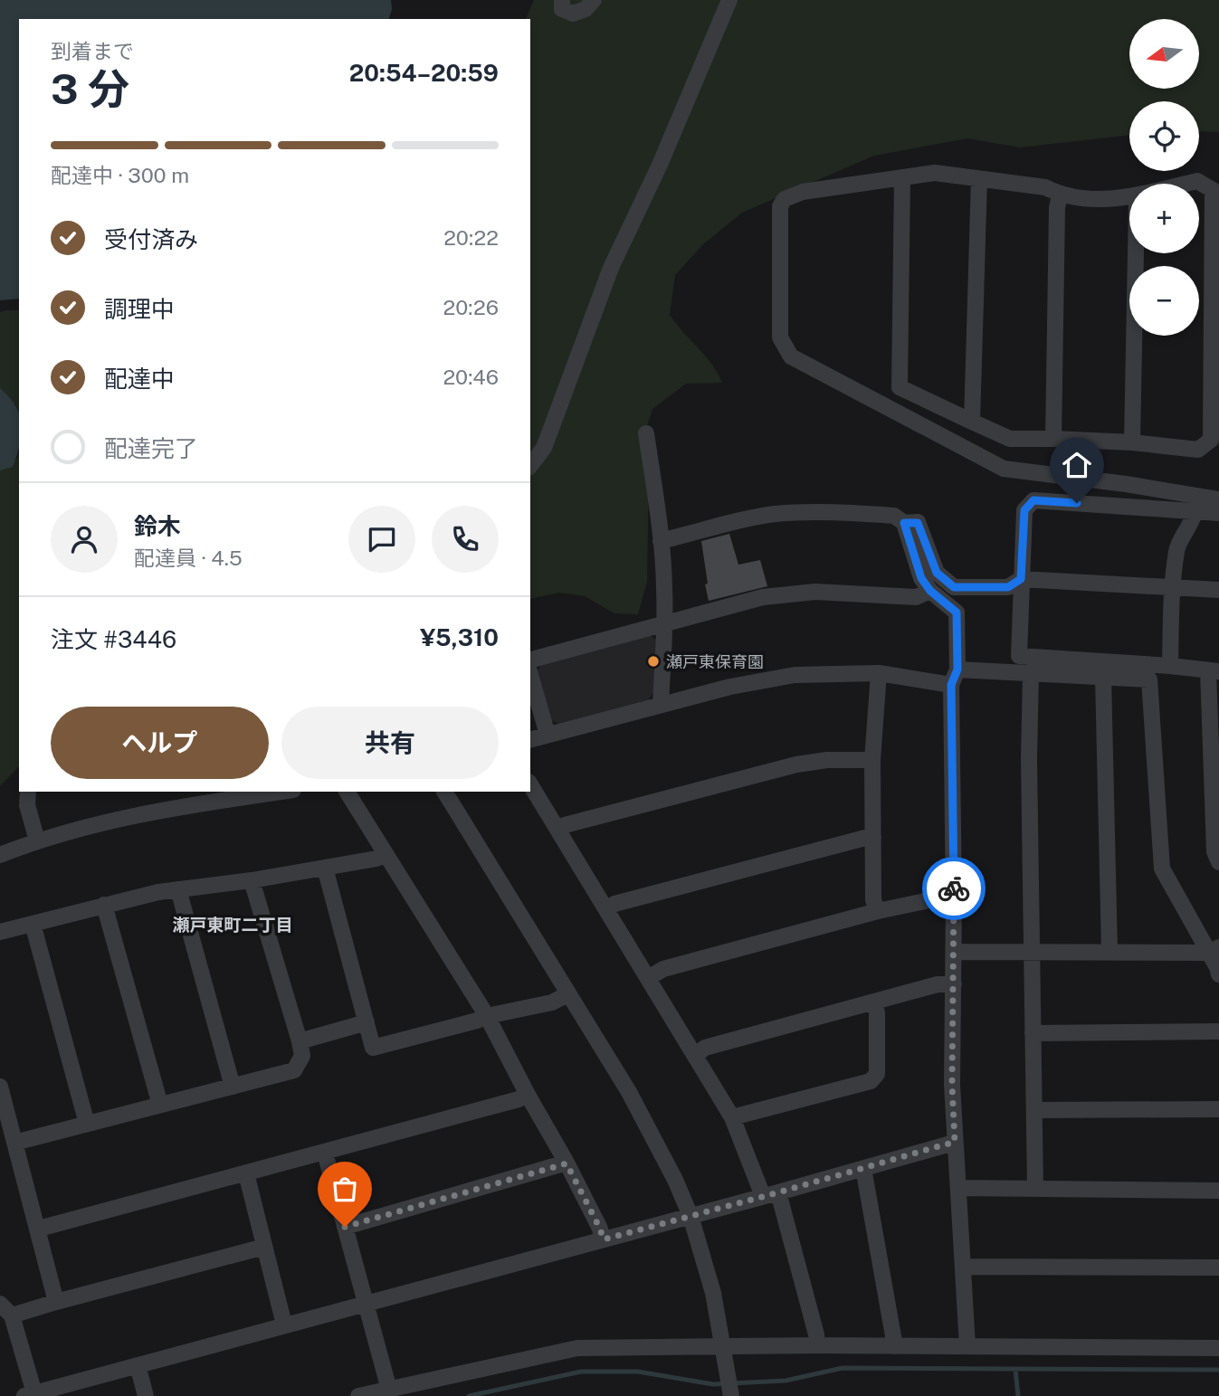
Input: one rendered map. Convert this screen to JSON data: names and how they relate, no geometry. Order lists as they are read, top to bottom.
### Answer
{
  "districts": ["瀬戸東町二丁目"],
  "places": ["瀬戸東保育園"],
  "north": "left",
  "page": {
    "map_buttons": ["+", "−"],
    "heading": ["3 分", "到着まで", "20:54–20:59"],
    "panel": [
      "鈴木",
      "配達員 · 4.5",
      "注文 #3446",
      "¥5,310"
    ],
    "bar": "配達中 · 300 m",
    "list": [
      ["受付済み", "20:22"],
      ["調理中", "20:26"],
      ["配達中", "20:46"],
      "配達完了"
    ],
    "buttons": ["ヘルプ", "共有"]
  }
}
